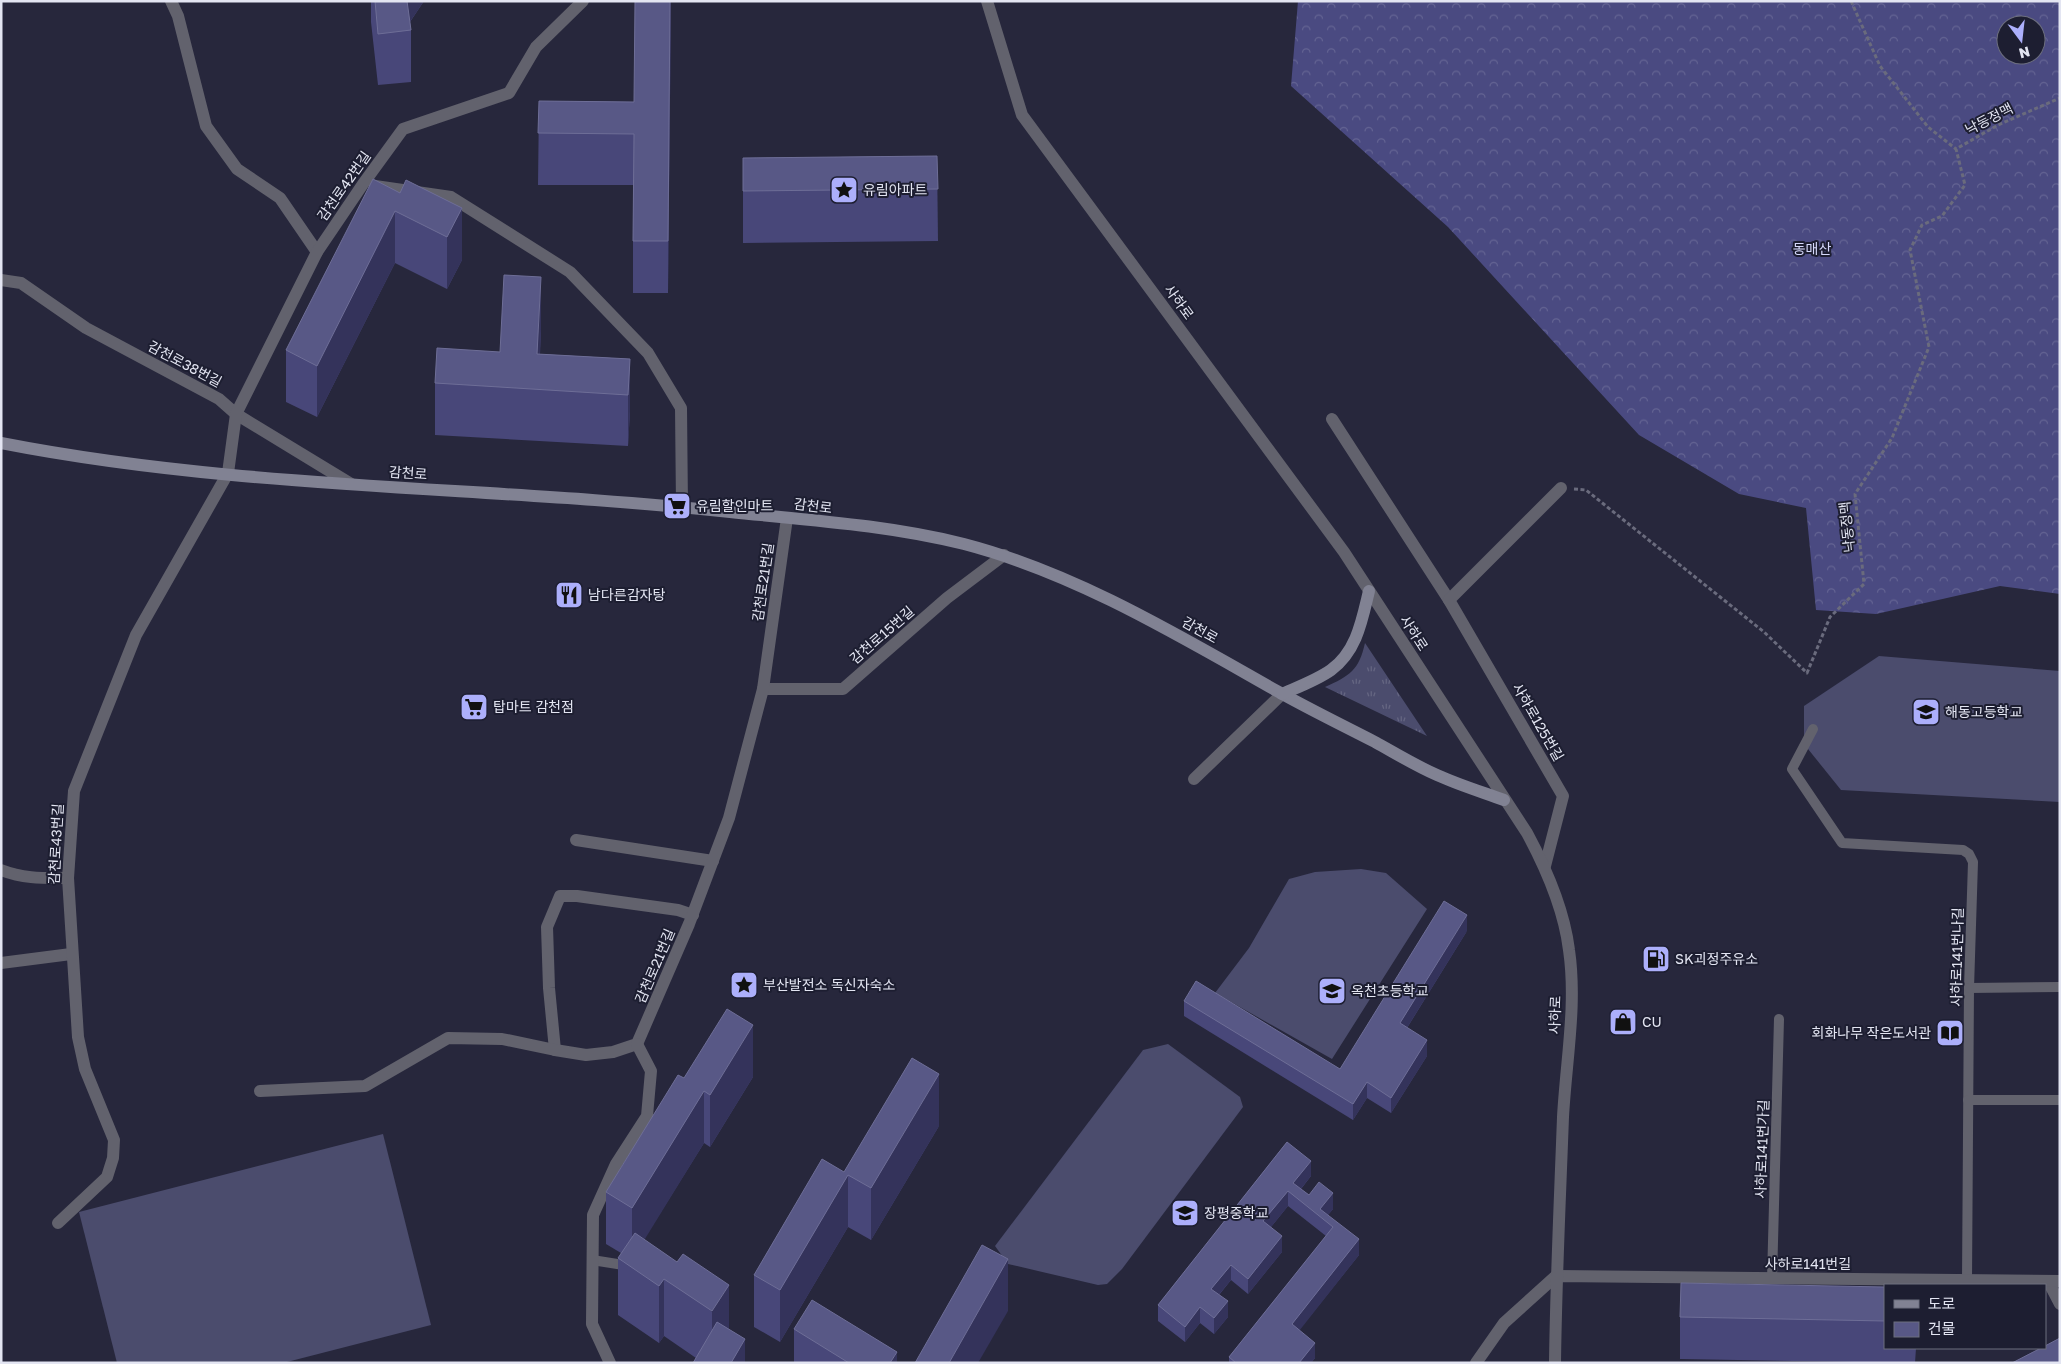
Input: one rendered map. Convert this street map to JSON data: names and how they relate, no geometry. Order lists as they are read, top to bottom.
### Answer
{
  "streets": {
    "main road": ["감천로"],
    "street": [
      "감천로42번길",
      "사하로",
      "감천로38번길",
      "감천로21번길",
      "감천로15번길",
      "사하로125번길",
      "감천로43번길",
      "사하로141번길"
    ],
    "lane": ["사하로141번나길", "사하로141번가길"],
    "path": ["낙동정맥"]
  },
  "crossings": [
    ["감천로42번길", "감천로38번길"],
    ["감천로42번길", "감천로"],
    ["감천로42번길", "감천로43번길"],
    ["사하로", "감천로"],
    ["사하로", "사하로125번길"],
    ["사하로", "사하로141번길"],
    ["감천로38번길", "감천로"],
    ["감천로", "감천로21번길"],
    ["감천로", "감천로15번길"],
    ["감천로", "감천로43번길"],
    ["감천로21번길", "감천로15번길"],
    ["사하로141번나길", "사하로141번길"],
    ["사하로141번가길", "사하로141번길"]
  ],
  "parks": ["동매산"],
  "places": {
    "place": ["유림아파트", "부산발전소 독신자숙소"],
    "supermarket": ["유림할인마트", "탑마트 감천점"],
    "restaurant": ["남다른감자탕"],
    "school or university": ["해동고등학교", "옥천초등학교", "장평중학교"],
    "fuel station": ["SK괴정주유소"],
    "shop": ["CU"],
    "library": ["회화나무 작은도서관"]
  },
  "legend": ["도로", "건물"],
  "north": "bottom"
}
